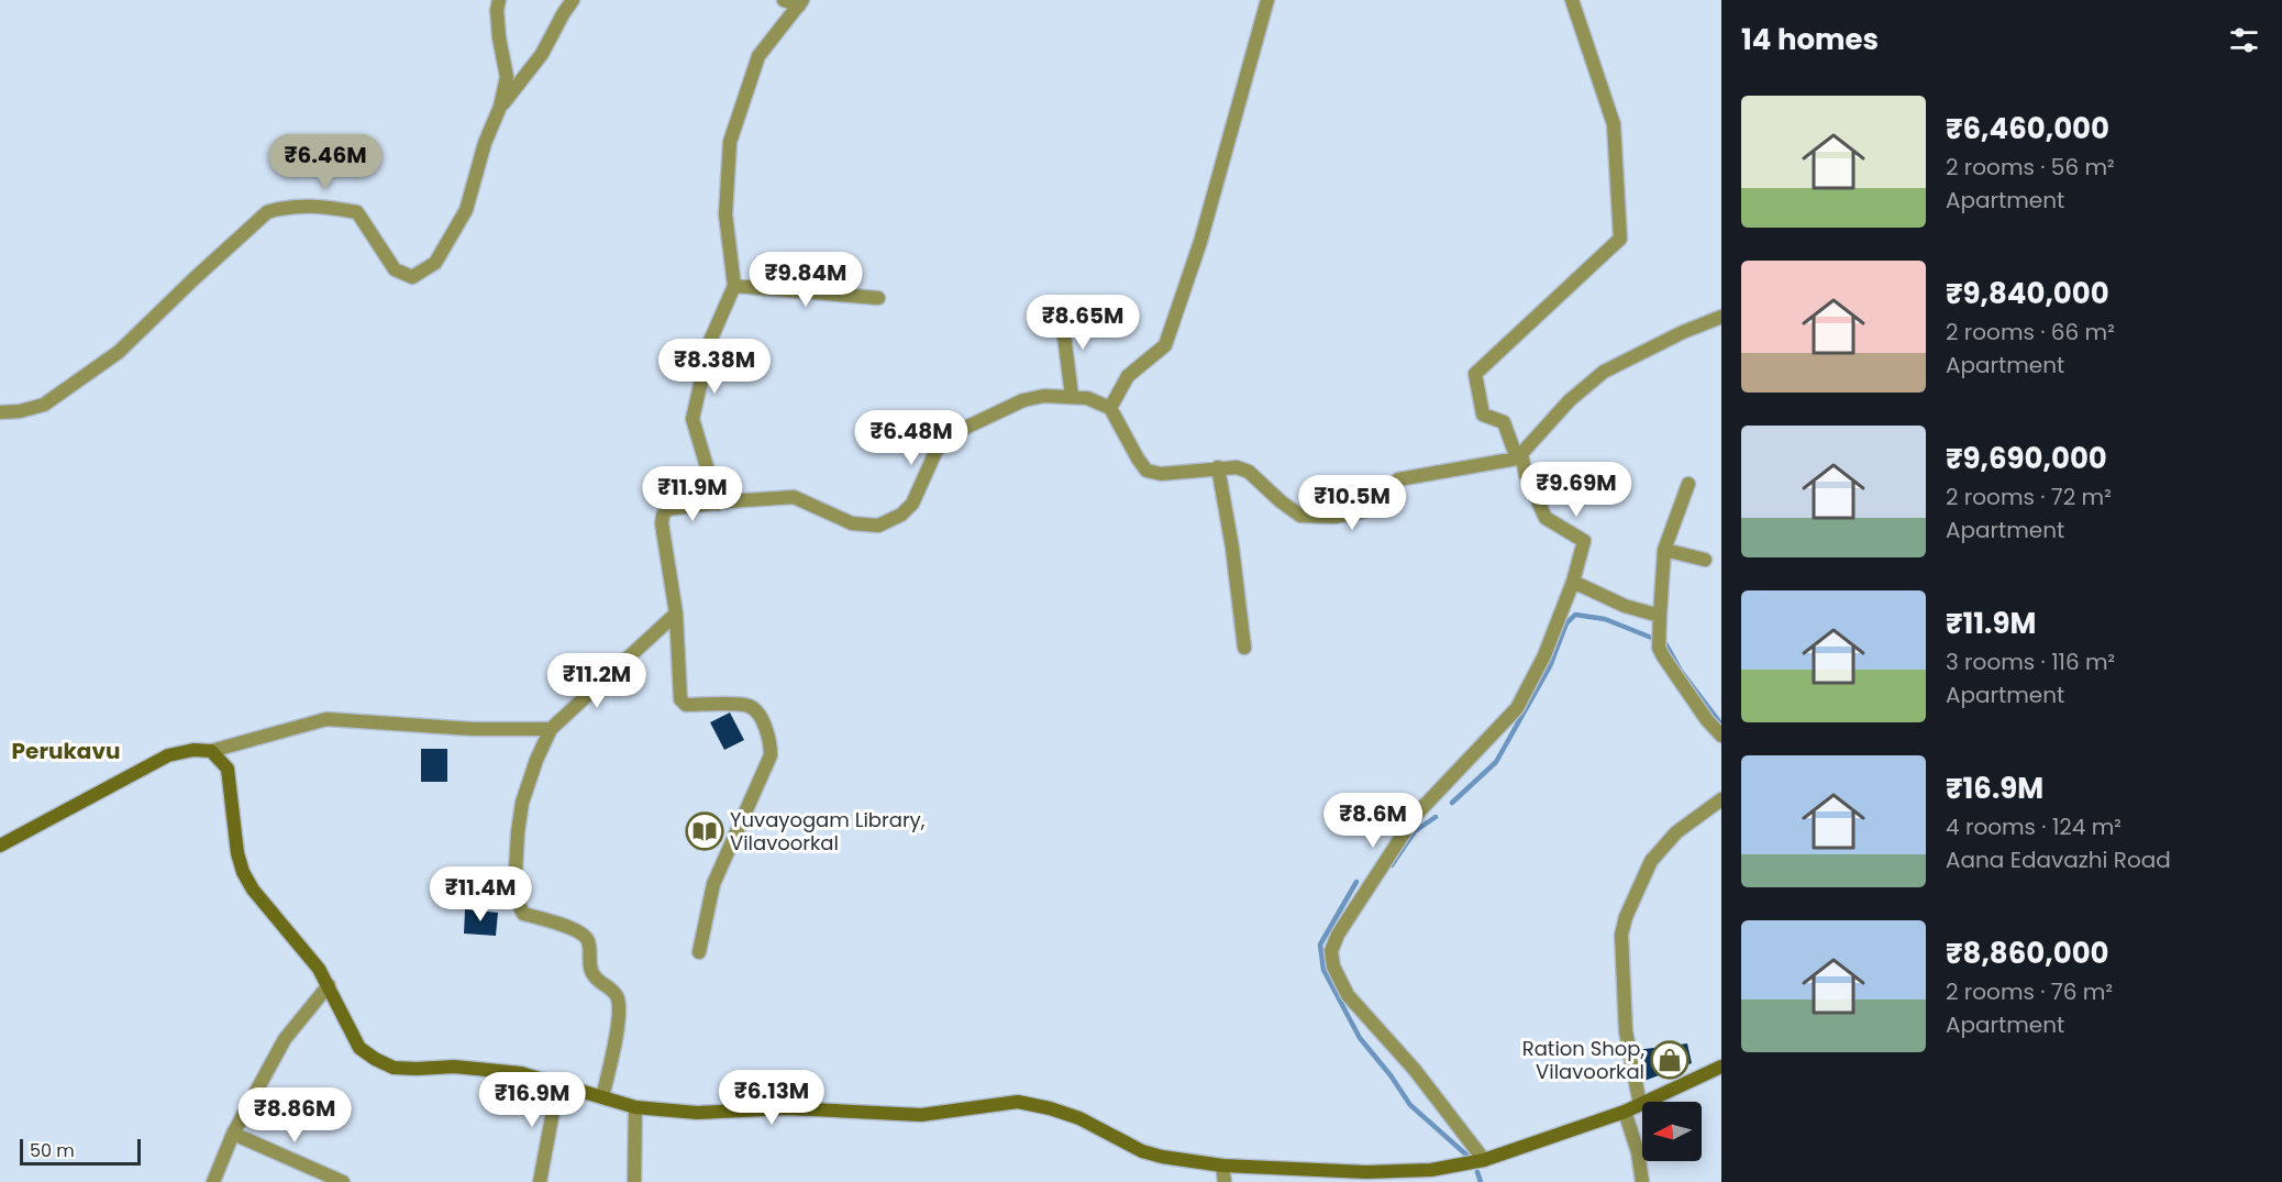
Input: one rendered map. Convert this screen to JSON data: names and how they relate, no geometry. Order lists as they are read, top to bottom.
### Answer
{
  "districts": ["Perukavu"],
  "places": {
    "library": ["Yuvayogam Library, Vilavoorkal"],
    "shop": ["Ration Shop, Vilavoorkal"]
  },
  "scale_bar": "50 m",
  "north": "left",
  "page": {
    "heading": "14 homes",
    "list": [
      {
        "name": "₹6,460,000",
        "note": "2 rooms · 56 m² · Apartment"
      },
      {
        "name": "₹9,840,000",
        "note": "2 rooms · 66 m² · Apartment"
      },
      {
        "name": "₹9,690,000",
        "note": "2 rooms · 72 m² · Apartment"
      },
      {
        "name": "₹11.9M",
        "note": "3 rooms · 116 m² · Apartment"
      },
      {
        "name": "₹16.9M",
        "note": "4 rooms · 124 m² · Aana Edavazhi Road"
      },
      {
        "name": "₹8,860,000",
        "note": "2 rooms · 76 m² · Apartment"
      }
    ],
    "price": [
      "₹6.46M",
      "₹9.84M",
      "₹8.65M",
      "₹8.38M",
      "₹6.48M",
      "₹9.69M",
      "₹11.9M",
      "₹10.5M",
      "₹11.2M",
      "₹8.6M",
      "₹11.4M",
      "₹6.13M",
      "₹16.9M",
      "₹8.86M"
    ],
    "scale": "50 m"
  }
}
